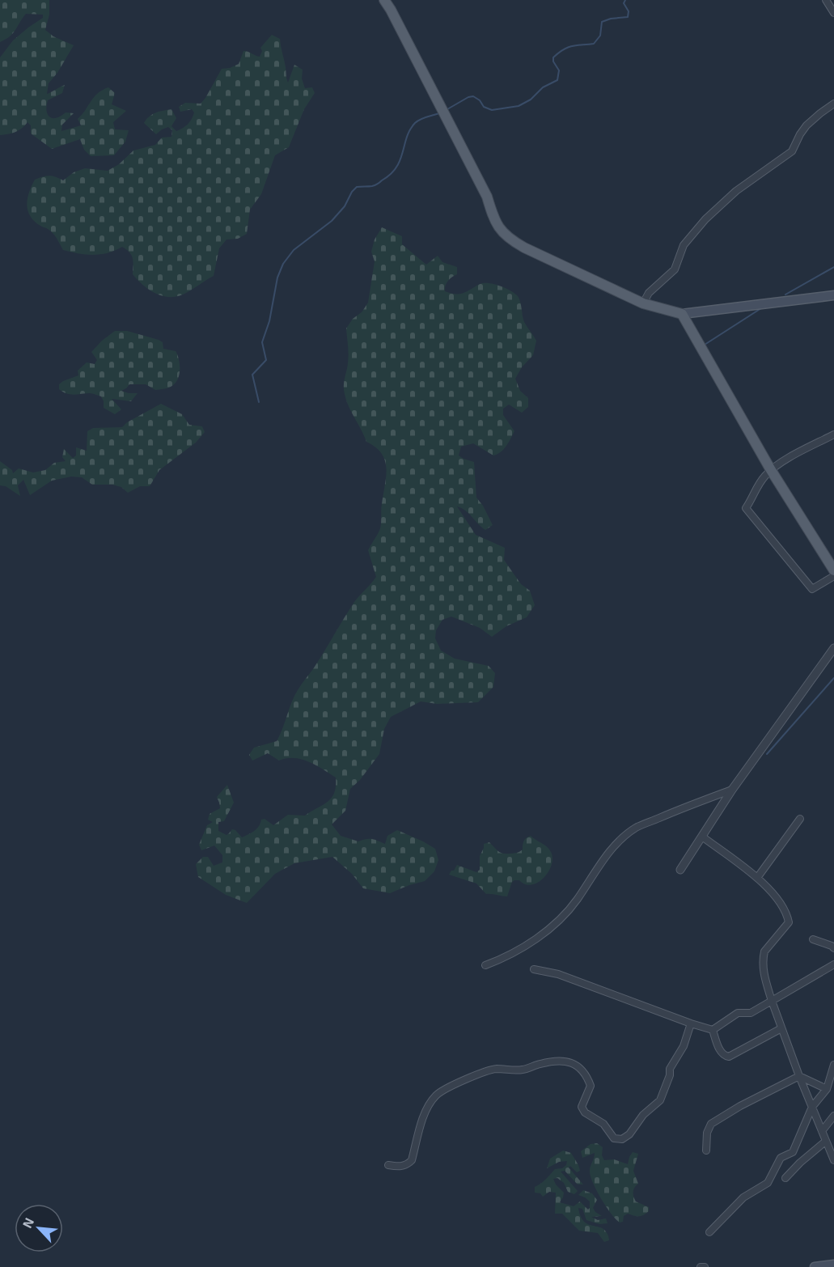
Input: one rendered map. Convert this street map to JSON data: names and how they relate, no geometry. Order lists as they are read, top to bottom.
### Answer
{
  "north": "top left"
}
